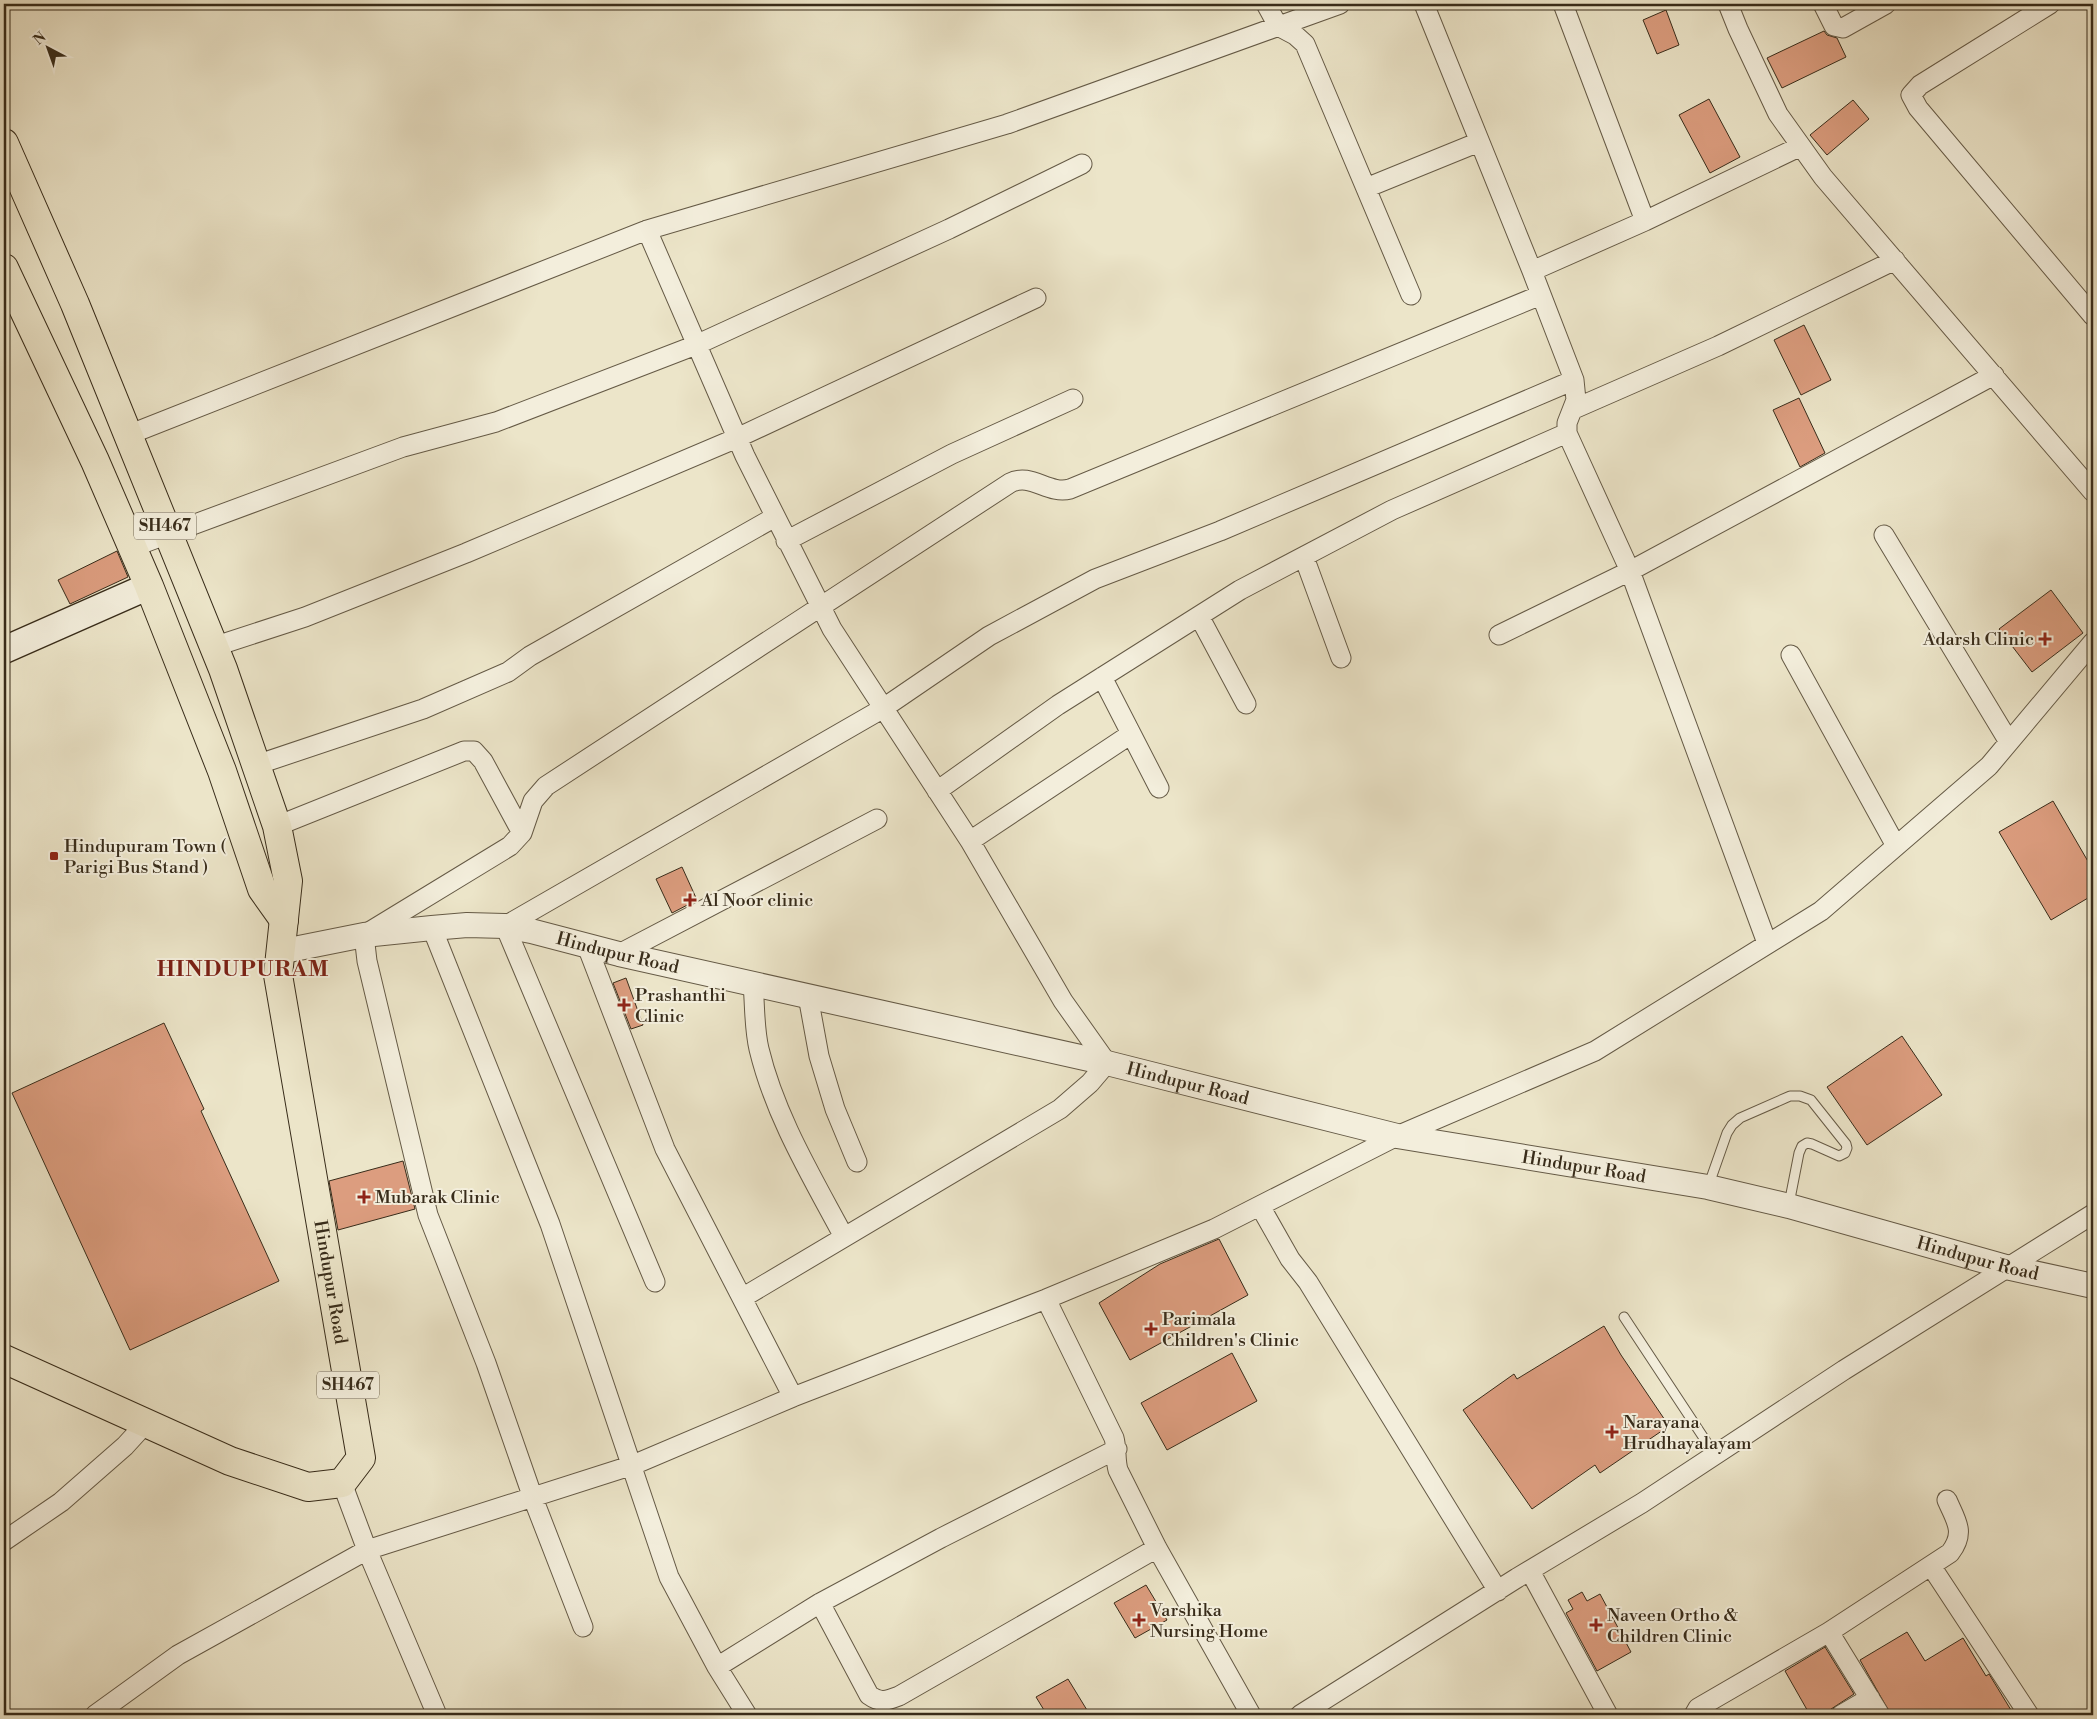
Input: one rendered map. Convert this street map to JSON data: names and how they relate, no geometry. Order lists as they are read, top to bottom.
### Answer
{
  "streets": {
    "main road": ["SH467", "Hindupur Road"]
  },
  "crossings": [
    ["SH467", "Hindupur Road"]
  ],
  "districts": ["HINDUPURAM"],
  "places": {
    "health": [
      "Adarsh Clinic",
      "Al Noor clinic",
      "Prashanthi Clinic",
      "Mubarak Clinic",
      "Parimala Children's Clinic",
      "Narayana Hrudhayalayam",
      "Varshika Nursing Home",
      "Naveen Ortho & Children Clinic"
    ],
    "transit": ["Hindupuram Town ( Parigi Bus Stand )"]
  },
  "north": "top left"
}
